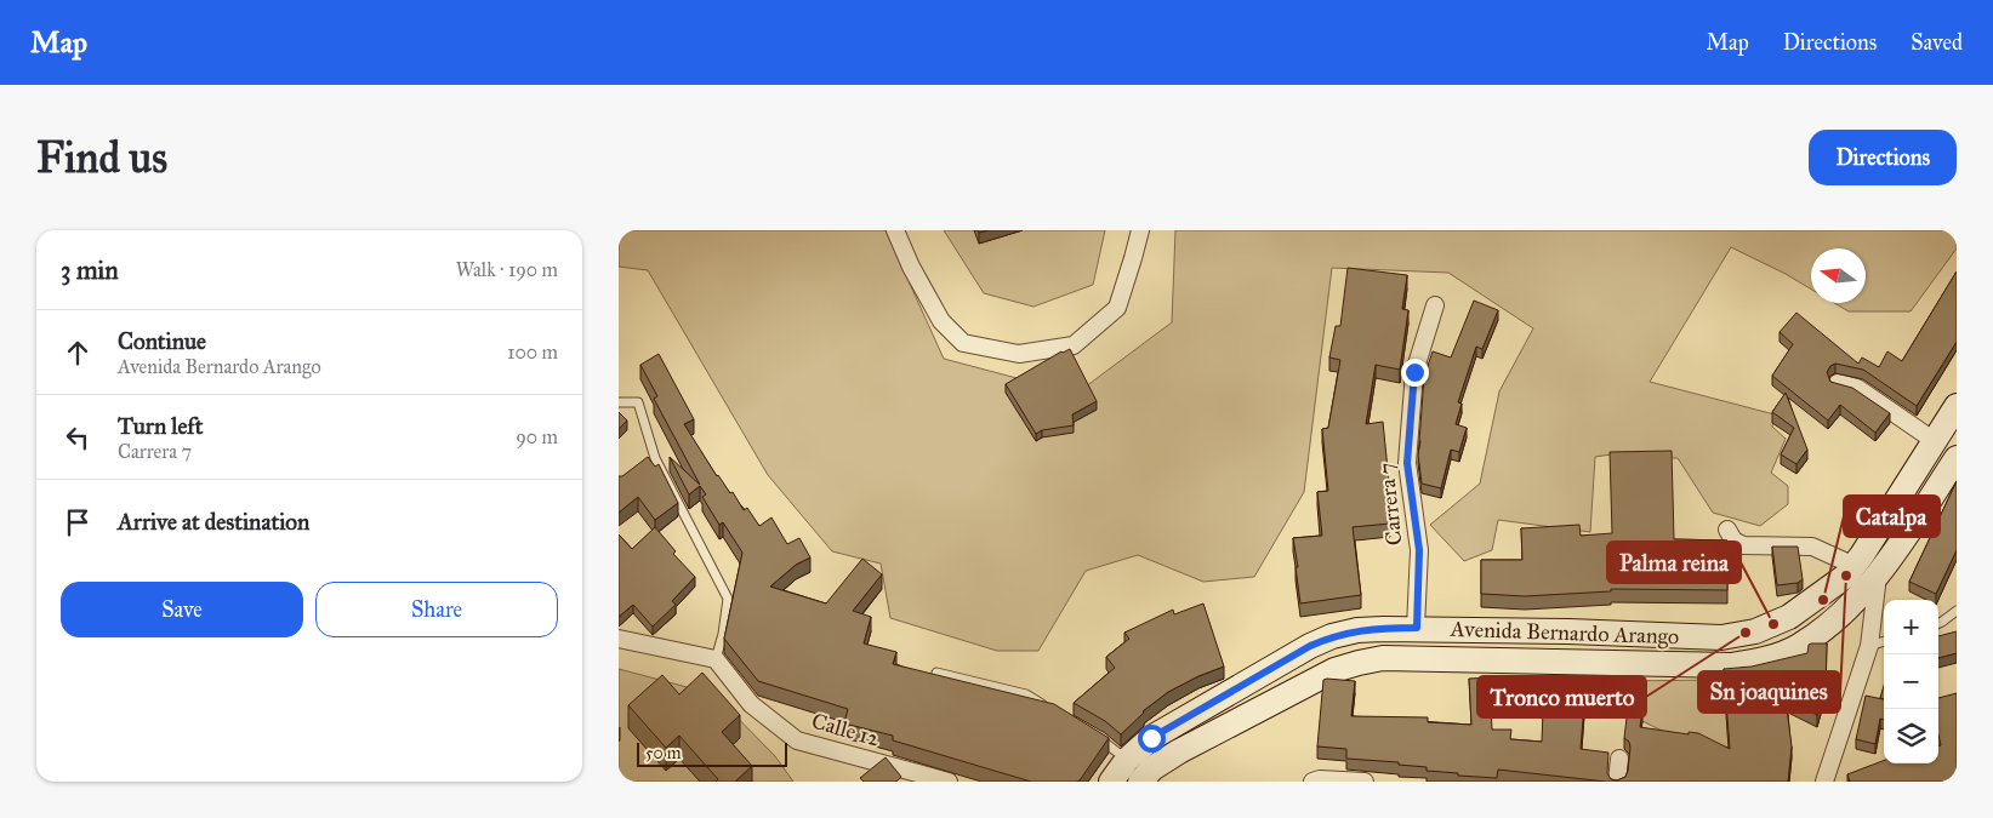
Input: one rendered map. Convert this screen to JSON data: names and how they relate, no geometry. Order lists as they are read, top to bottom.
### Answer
{
  "streets": {
    "main road": ["Avenida Bernardo Arango"],
    "street": ["Carrera 7", "Calle 12"]
  },
  "crossings": [
    ["Carrera 7", "Avenida Bernardo Arango"]
  ],
  "places": [
    "Sn joaquines",
    "Catalpa",
    "Palma reina",
    "Tronco muerto"
  ],
  "scale_bar": "50 m",
  "north": "left",
  "page": {
    "header": "Map",
    "nav": ["Map", "Directions", "Saved"],
    "buttons": [
      "Directions",
      ["Save", "Share"]
    ],
    "title": "Find us",
    "heading": ["3 min", "Walk · 190 m"],
    "list": [
      ["Continue", "Avenida Bernardo Arango", "100 m"],
      ["Turn left", "Carrera 7", "90 m"],
      "Arrive at destination"
    ],
    "map_buttons": ["+", "−"],
    "scale": "50 m"
  }
}
